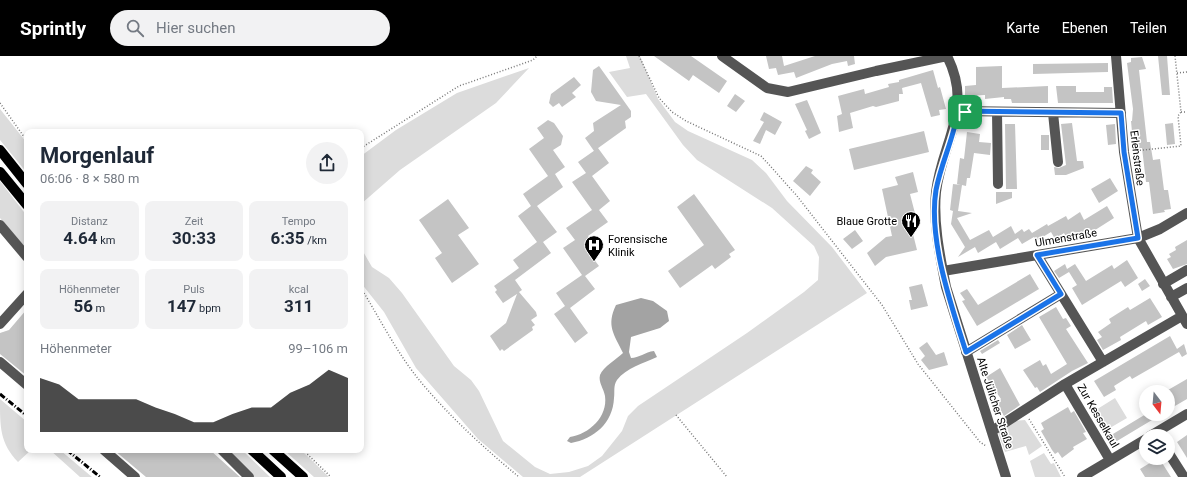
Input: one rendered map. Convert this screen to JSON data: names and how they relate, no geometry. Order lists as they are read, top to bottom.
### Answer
{
  "streets": {
    "street": [
      "Erlenstraße",
      "Ulmenstraße",
      "Alte Jülicher Straße",
      "Zur Kesselkaul"
    ]
  },
  "crossings": [
    ["Erlenstraße", "Ulmenstraße"],
    ["Ulmenstraße", "Alte Jülicher Straße"]
  ],
  "places": {
    "restaurant": ["Blaue Grotte"],
    "hospital": ["Forensische Klinik"]
  },
  "north": "bottom",
  "page": {
    "header": "Sprintly",
    "search": "Hier suchen",
    "nav": ["Karte", "Ebenen", "Teilen"],
    "heading": ["Morgenlauf", "06:06 · 8 × 580 m"],
    "stats": [
      ["Distanz", "4.64 km"],
      ["Zeit", "30:33"],
      ["Tempo", "6:35 /km"],
      ["Höhenmeter", "56 m"],
      ["Puls", "147 bpm"],
      ["kcal", "311"]
    ],
    "chart": ["Höhenmeter", "99–106 m"]
  }
}
